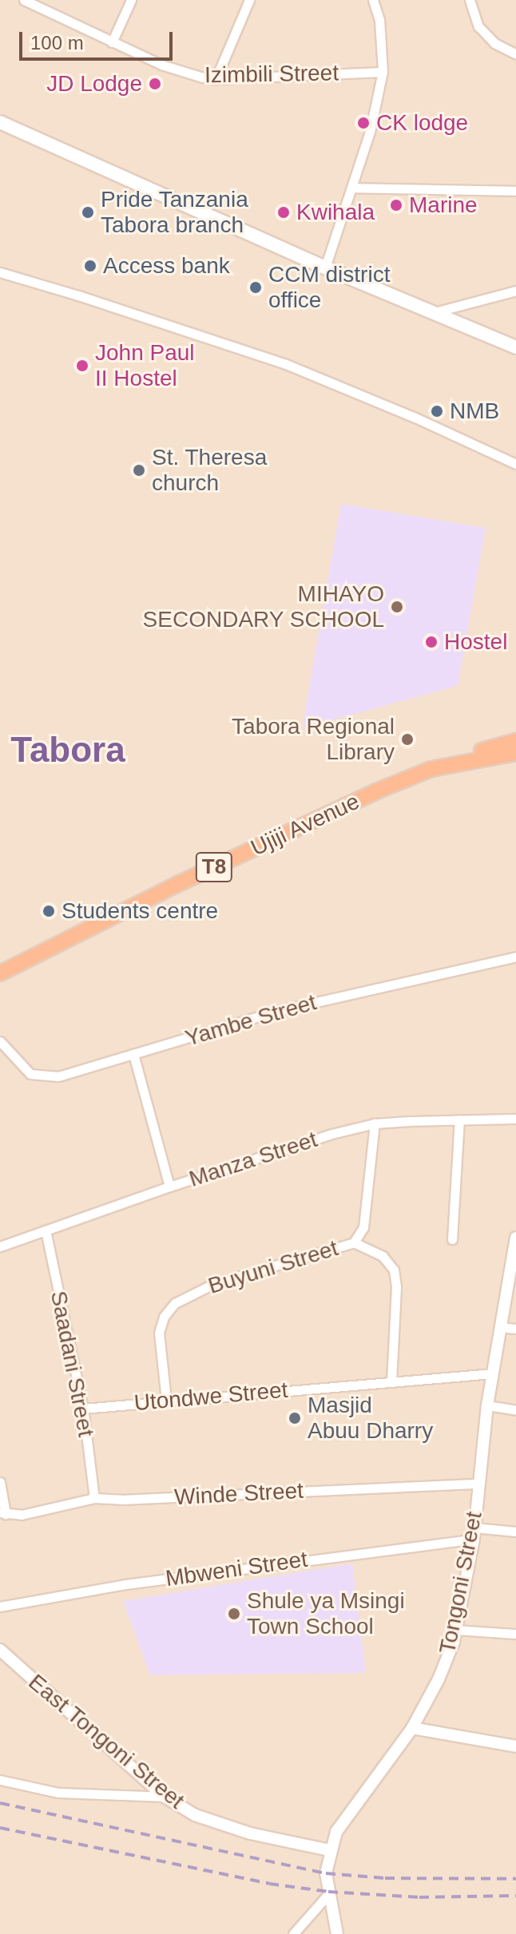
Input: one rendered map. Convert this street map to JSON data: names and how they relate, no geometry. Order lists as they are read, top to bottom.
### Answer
{
  "streets": {
    "highway": ["Ujiji Avenue", "T8"],
    "street": [
      "Izimbili Street",
      "Yambe Street",
      "Manza Street",
      "Buyuni Street",
      "Saadani Street",
      "Utondwe Street",
      "Winde Street",
      "Mbweni Street",
      "Tongoni Street",
      "East Tongoni Street"
    ]
  },
  "crossings": [
    ["Ujiji Avenue", "T8"],
    ["Manza Street", "Buyuni Street"],
    ["Manza Street", "Saadani Street"],
    ["Buyuni Street", "Utondwe Street"],
    ["Saadani Street", "Utondwe Street"],
    ["Saadani Street", "Winde Street"],
    ["Utondwe Street", "Tongoni Street"],
    ["Winde Street", "Tongoni Street"],
    ["Mbweni Street", "Tongoni Street"],
    ["Tongoni Street", "East Tongoni Street"]
  ],
  "districts": ["Tabora"],
  "places": [
    "JD Lodge",
    "CK lodge",
    "Marine",
    "Pride Tanzania Tabora branch",
    "Kwihala",
    "Access bank",
    "CCM district office",
    "John Paul II Hostel",
    "NMB",
    "St. Theresa church",
    "MIHAYO SECONDARY SCHOOL",
    "Hostel",
    "Tabora Regional Library",
    "Students centre",
    "Masjid Abuu Dharry",
    "Shule ya Msingi Town School"
  ],
  "scale_bar": "100 m"
}
